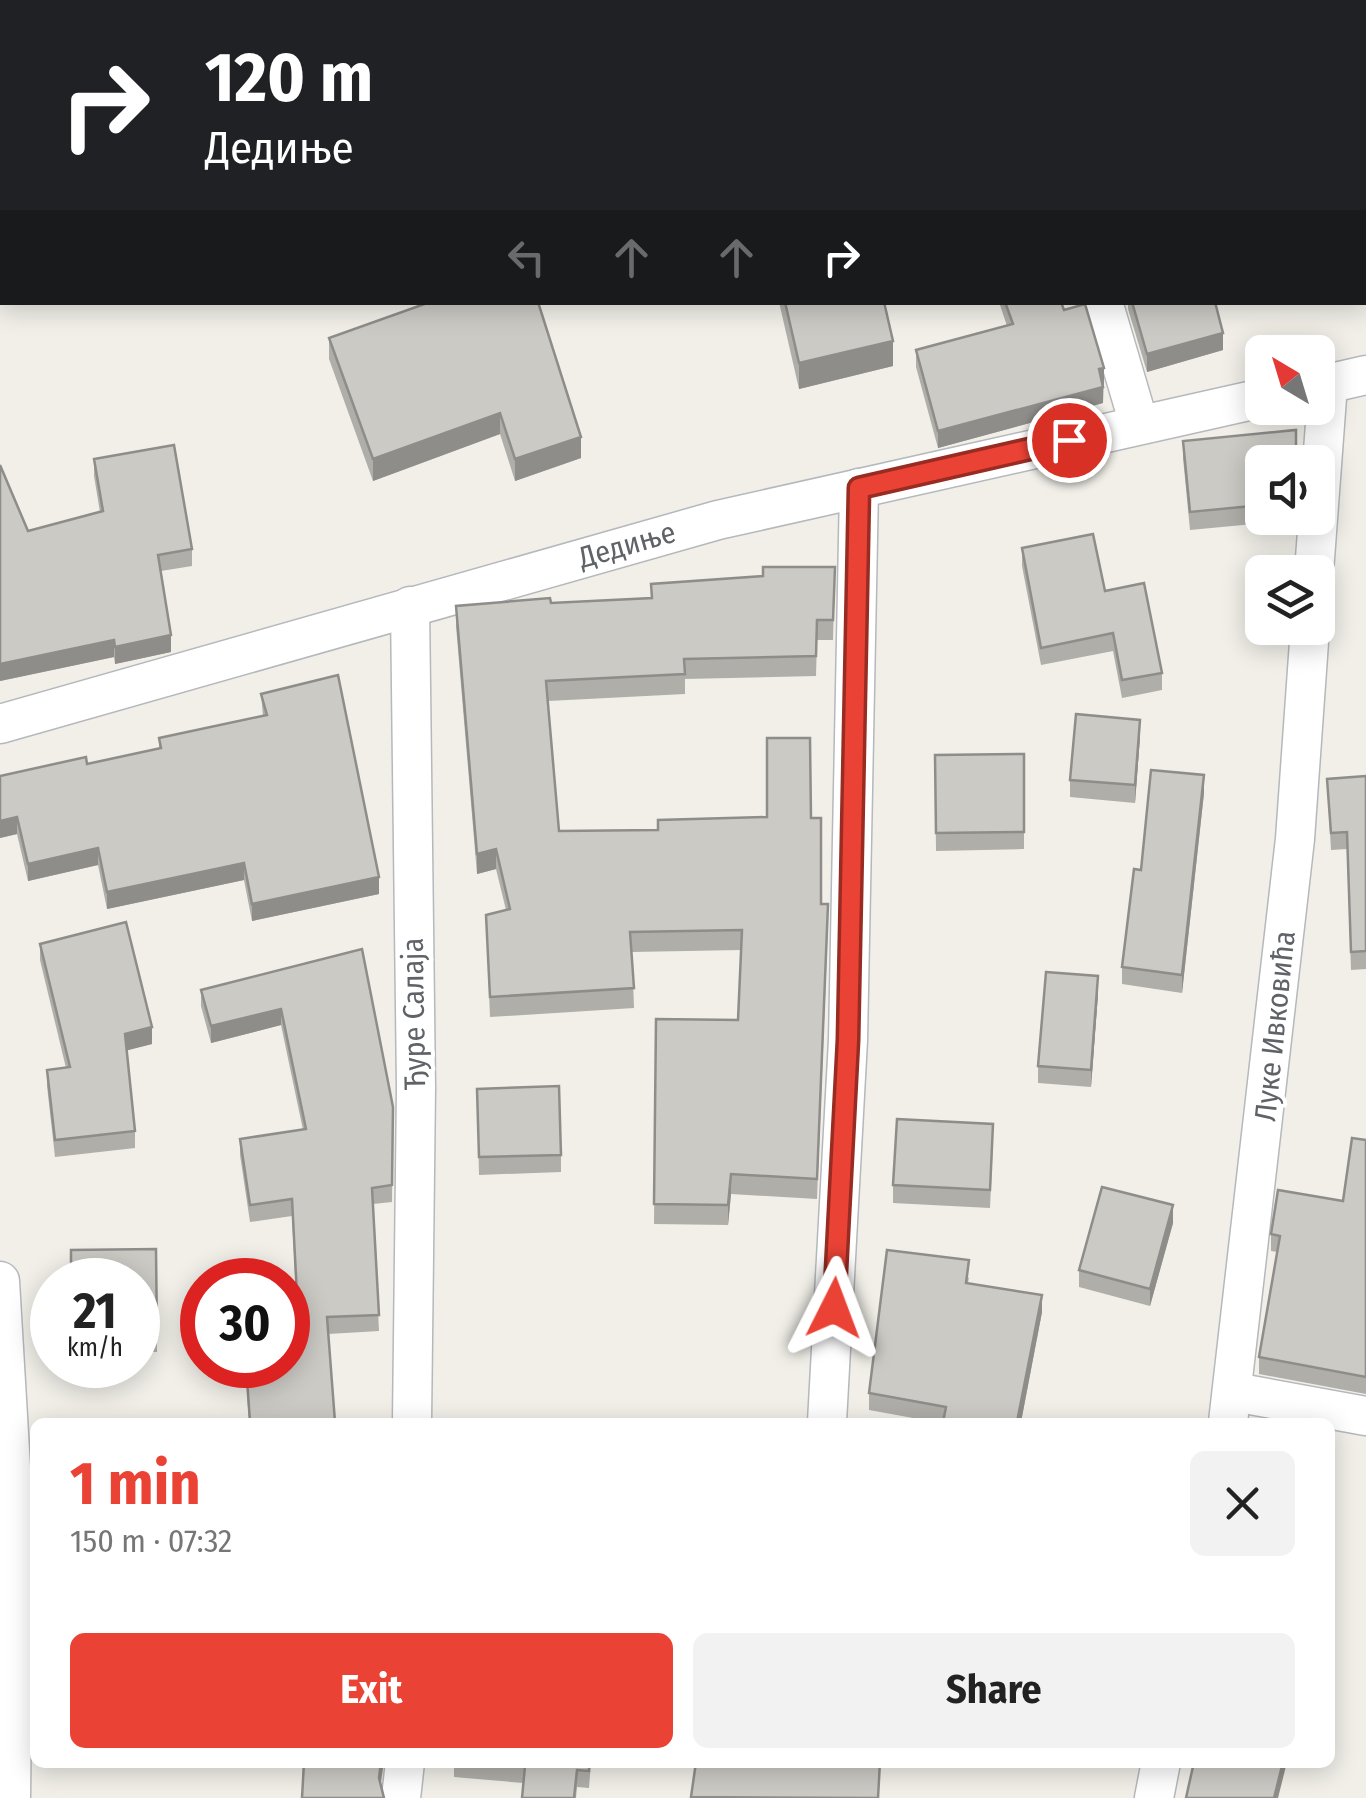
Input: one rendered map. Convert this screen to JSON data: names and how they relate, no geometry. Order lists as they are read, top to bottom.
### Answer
{
  "streets": {
    "street": ["Дедиње", "Ђуре Салаја", "Луке Ивковића"]
  },
  "crossings": [
    ["Дедиње", "Ђуре Салаја"]
  ],
  "north": "top left",
  "page": {
    "turn": ["120 m", "Дедиње"],
    "speed": "21 km/h",
    "limit": "30",
    "heading": ["1 min", "150 m · 07:32"],
    "buttons": ["Exit", "Share"]
  }
}
